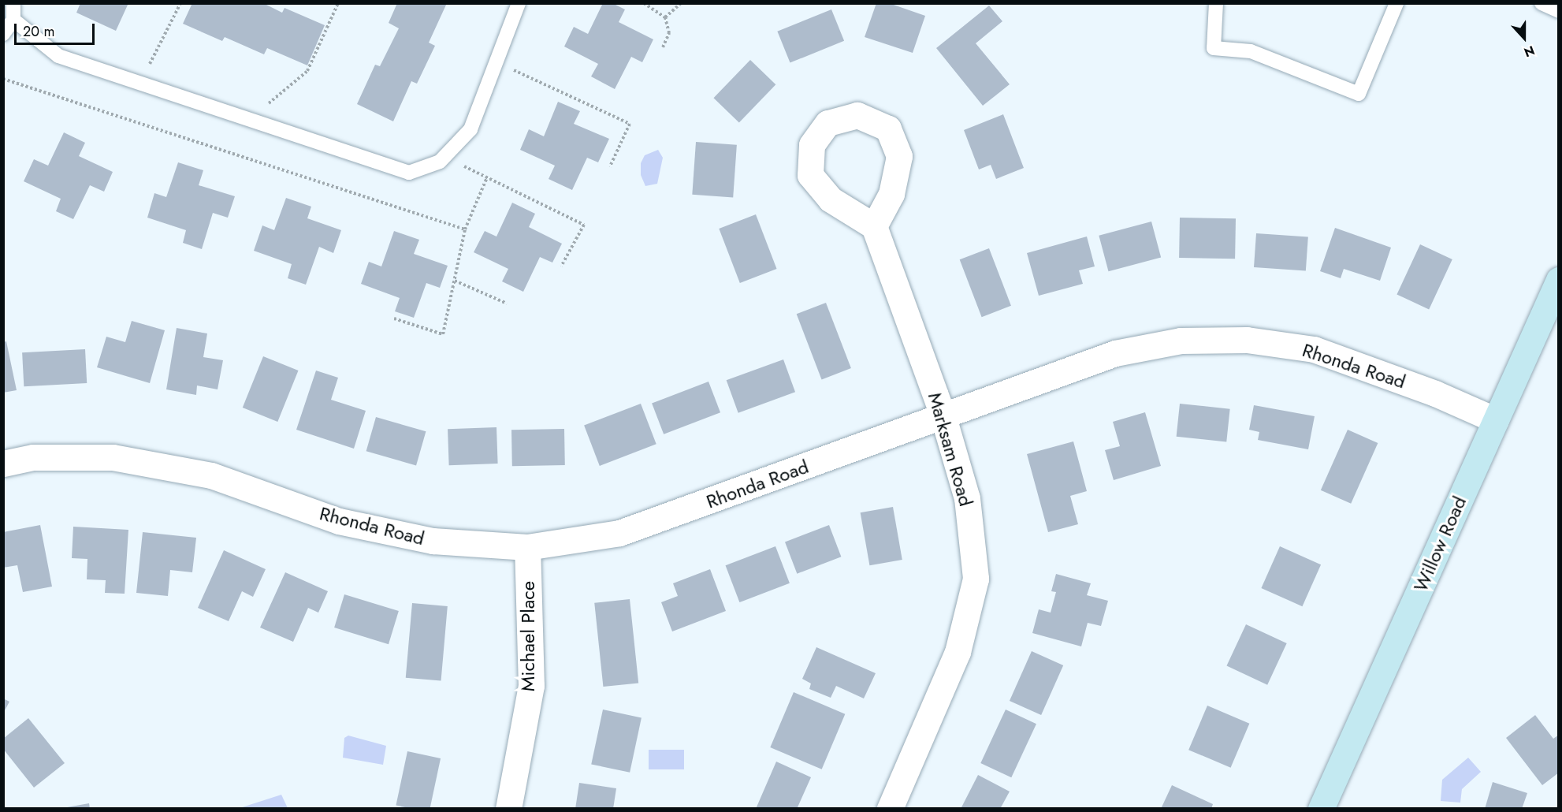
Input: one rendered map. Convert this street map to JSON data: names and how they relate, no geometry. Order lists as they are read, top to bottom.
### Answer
{
  "streets": {
    "main road": ["Willow Road"],
    "street": ["Rhonda Road", "Marksam Road", "Michael Place"]
  },
  "crossings": [
    ["Rhonda Road", "Marksam Road"],
    ["Rhonda Road", "Willow Road"],
    ["Rhonda Road", "Michael Place"]
  ],
  "scale_bar": "20 m",
  "north": "bottom"
}
